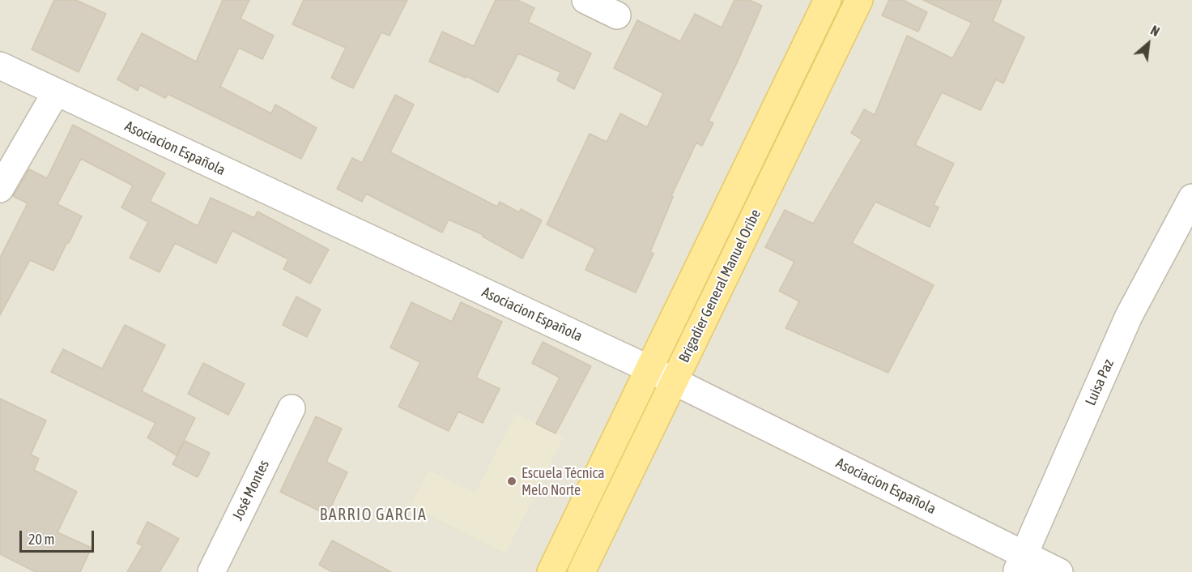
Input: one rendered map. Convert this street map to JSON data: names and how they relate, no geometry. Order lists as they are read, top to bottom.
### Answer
{
  "streets": {
    "main road": ["Brigadier General Manuel Oribe"],
    "street": ["Asociacion Española", "Luisa Paz", "José Montes"]
  },
  "crossings": [
    ["Asociacion Española", "Brigadier General Manuel Oribe"],
    ["Asociacion Española", "Luisa Paz"]
  ],
  "districts": ["BARRIO GARCIA"],
  "places": ["Escuela Técnica Melo Norte"],
  "scale_bar": "20 m",
  "north": "top right"
}
